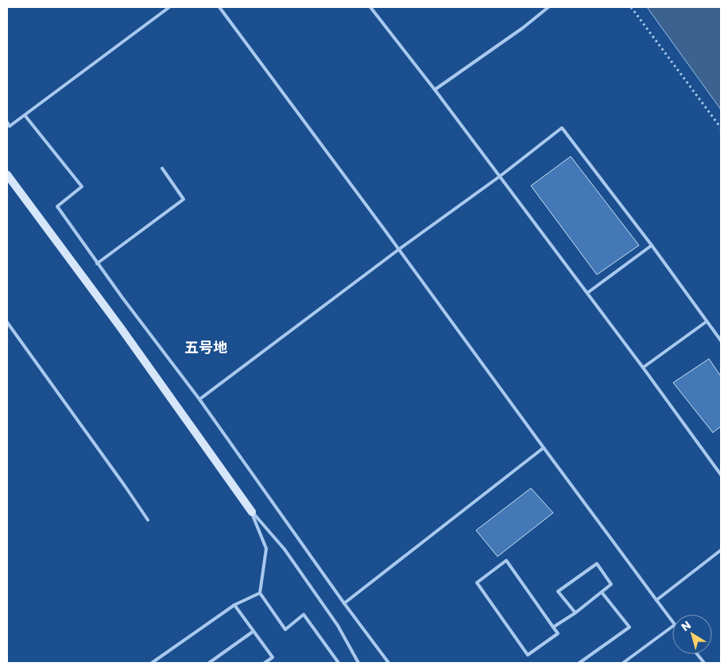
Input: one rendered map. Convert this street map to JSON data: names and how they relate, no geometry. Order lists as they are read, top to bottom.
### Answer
{
  "districts": ["五号地"],
  "north": "top left"
}
